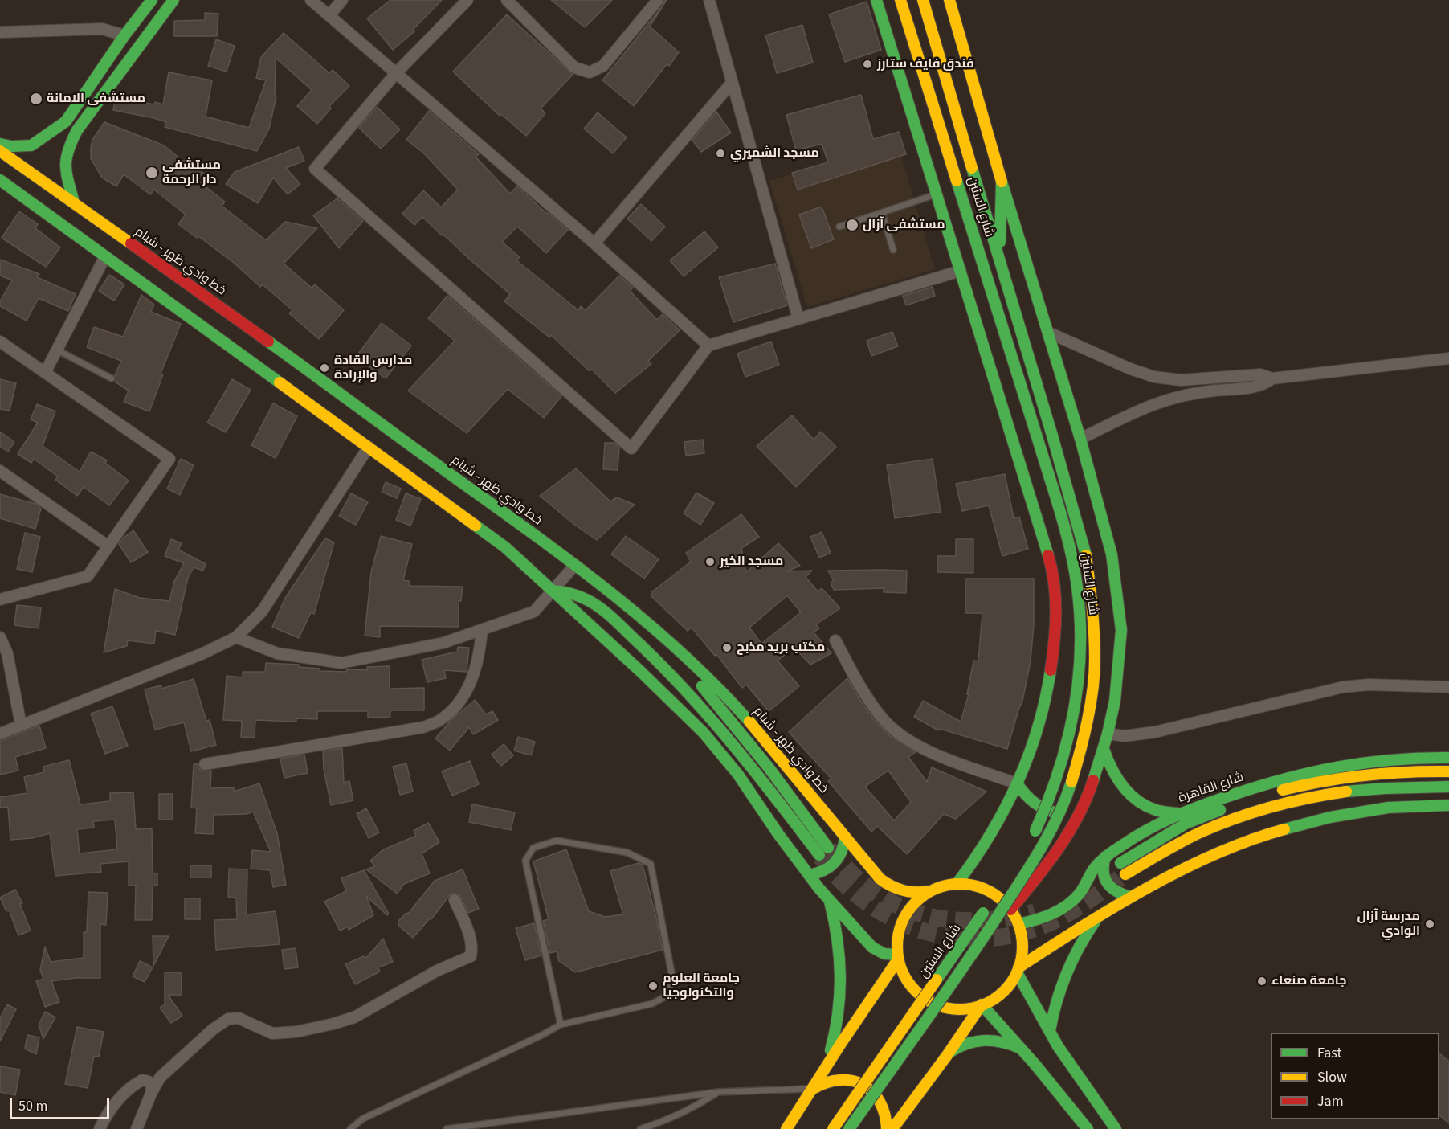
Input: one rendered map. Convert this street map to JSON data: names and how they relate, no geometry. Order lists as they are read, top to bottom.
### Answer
{
  "streets": {
    "main road": ["شارع الستين", "خط وادي ظهر - شبام", "شارع القاهرة"]
  },
  "crossings": [
    ["شارع الستين", "خط وادي ظهر - شبام"],
    ["شارع الستين", "شارع القاهرة"],
    ["خط وادي ظهر - شبام", "شارع القاهرة"]
  ],
  "places": [
    "فندق فايف ستارز",
    "مستشفى الامانة",
    "مسجد الشميري",
    "مستشفى دار الرحمة",
    "مستشفى آزال",
    "مدارس القادة والإرادة",
    "مسجد الخير",
    "مكتب بريد مذبح",
    "مدرسة آزال الوادي",
    "جامعة صنعاء",
    "جامعة العلوم والتكنولوجيا"
  ],
  "legend": ["Fast", "Slow", "Jam"],
  "scale_bar": "50 m"
}
